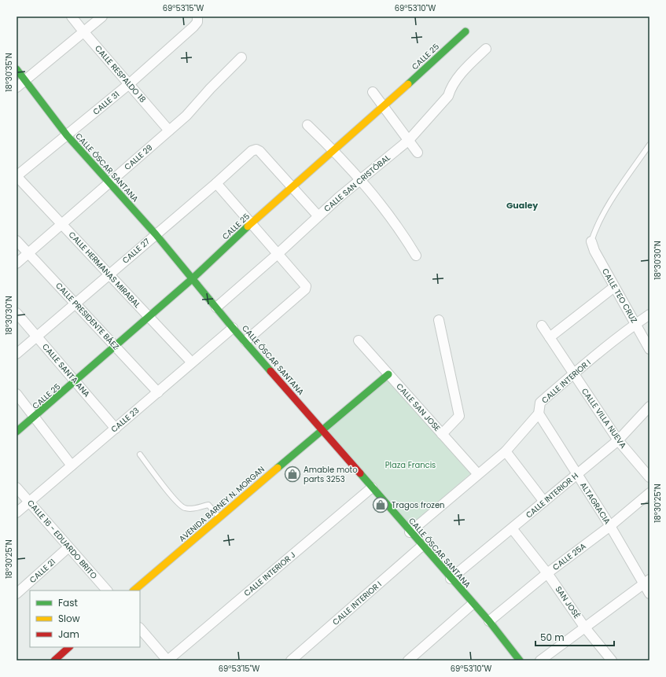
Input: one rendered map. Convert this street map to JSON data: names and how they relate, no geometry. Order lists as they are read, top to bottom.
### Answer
{
  "streets": {
    "street": [
      "CALLE 25",
      "CALLE RESPALDO 18",
      "CALLE 31",
      "CALLE 29",
      "CALLE ÓSCAR SANTANA",
      "CALLE SAN CRISTÓBAL",
      "CALLE 27",
      "CALLE HERMANAS MIRABAL",
      "CALLE TEO CRUZ",
      "CALLE PRESIDENTE BÁEZ",
      "CALLE SANTA ANA",
      "CALLE INTERIOR I",
      "CALLE SAN JOSE",
      "CALLE VILLA NUEVA",
      "CALLE 23",
      "CALLE INTERIOR H",
      "ALTAGRACIA",
      "AVENIDA BARNEY N. MORGAN",
      "CALLE 16 - EDUARDO BRITO",
      "CALLE 25A",
      "CALLE 21",
      "CALLE INTERIOR J",
      "SAN JOSÉ"
    ]
  },
  "crossings": [
    ["CALLE 25", "CALLE ÓSCAR SANTANA"],
    ["CALLE 25", "CALLE 27"],
    ["CALLE 25", "CALLE HERMANAS MIRABAL"],
    ["CALLE 25", "CALLE PRESIDENTE BÁEZ"],
    ["CALLE 25", "CALLE SANTA ANA"],
    ["CALLE RESPALDO 18", "CALLE 31"],
    ["CALLE RESPALDO 18", "CALLE 29"],
    ["CALLE 31", "CALLE ÓSCAR SANTANA"],
    ["CALLE 31", "CALLE HERMANAS MIRABAL"],
    ["CALLE 29", "CALLE ÓSCAR SANTANA"],
    ["CALLE 29", "CALLE HERMANAS MIRABAL"],
    ["CALLE 29", "CALLE PRESIDENTE BÁEZ"],
    ["CALLE ÓSCAR SANTANA", "CALLE SAN CRISTÓBAL"],
    ["CALLE ÓSCAR SANTANA", "CALLE 27"],
    ["CALLE ÓSCAR SANTANA", "CALLE INTERIOR I"],
    ["CALLE ÓSCAR SANTANA", "CALLE 23"],
    ["CALLE ÓSCAR SANTANA", "CALLE INTERIOR H"],
    ["CALLE ÓSCAR SANTANA", "AVENIDA BARNEY N. MORGAN"],
    ["CALLE ÓSCAR SANTANA", "CALLE 25A"],
    ["CALLE ÓSCAR SANTANA", "CALLE INTERIOR J"],
    ["CALLE 27", "CALLE HERMANAS MIRABAL"],
    ["CALLE 27", "CALLE PRESIDENTE BÁEZ"],
    ["CALLE 27", "CALLE SANTA ANA"],
    ["CALLE HERMANAS MIRABAL", "CALLE 23"],
    ["CALLE TEO CRUZ", "CALLE INTERIOR I"],
    ["CALLE PRESIDENTE BÁEZ", "CALLE 23"],
    ["CALLE SANTA ANA", "CALLE 23"],
    ["CALLE INTERIOR I", "CALLE SAN JOSE"],
    ["CALLE INTERIOR I", "CALLE VILLA NUEVA"],
    ["CALLE INTERIOR I", "ALTAGRACIA"],
    ["CALLE SAN JOSE", "AVENIDA BARNEY N. MORGAN"],
    ["CALLE VILLA NUEVA", "CALLE INTERIOR H"],
    ["CALLE 23", "CALLE 16 - EDUARDO BRITO"],
    ["CALLE INTERIOR H", "ALTAGRACIA"],
    ["CALLE INTERIOR H", "SAN JOSÉ"],
    ["ALTAGRACIA", "CALLE 25A"],
    ["CALLE 16 - EDUARDO BRITO", "CALLE 21"],
    ["CALLE 25A", "SAN JOSÉ"]
  ],
  "districts": ["Gualey"],
  "parks": ["Plaza Francis"],
  "places": {
    "shop": ["Amable moto parts 3253", "Tragos frozen"]
  },
  "legend": ["Fast", "Slow", "Jam"],
  "scale_bar": "50 m",
  "coordinates": [
    "69°53'15\"W",
    "69°53'10\"W",
    "18°30'35\"N",
    "18°30'30\"N",
    "18°30'25\"N"
  ]
}
